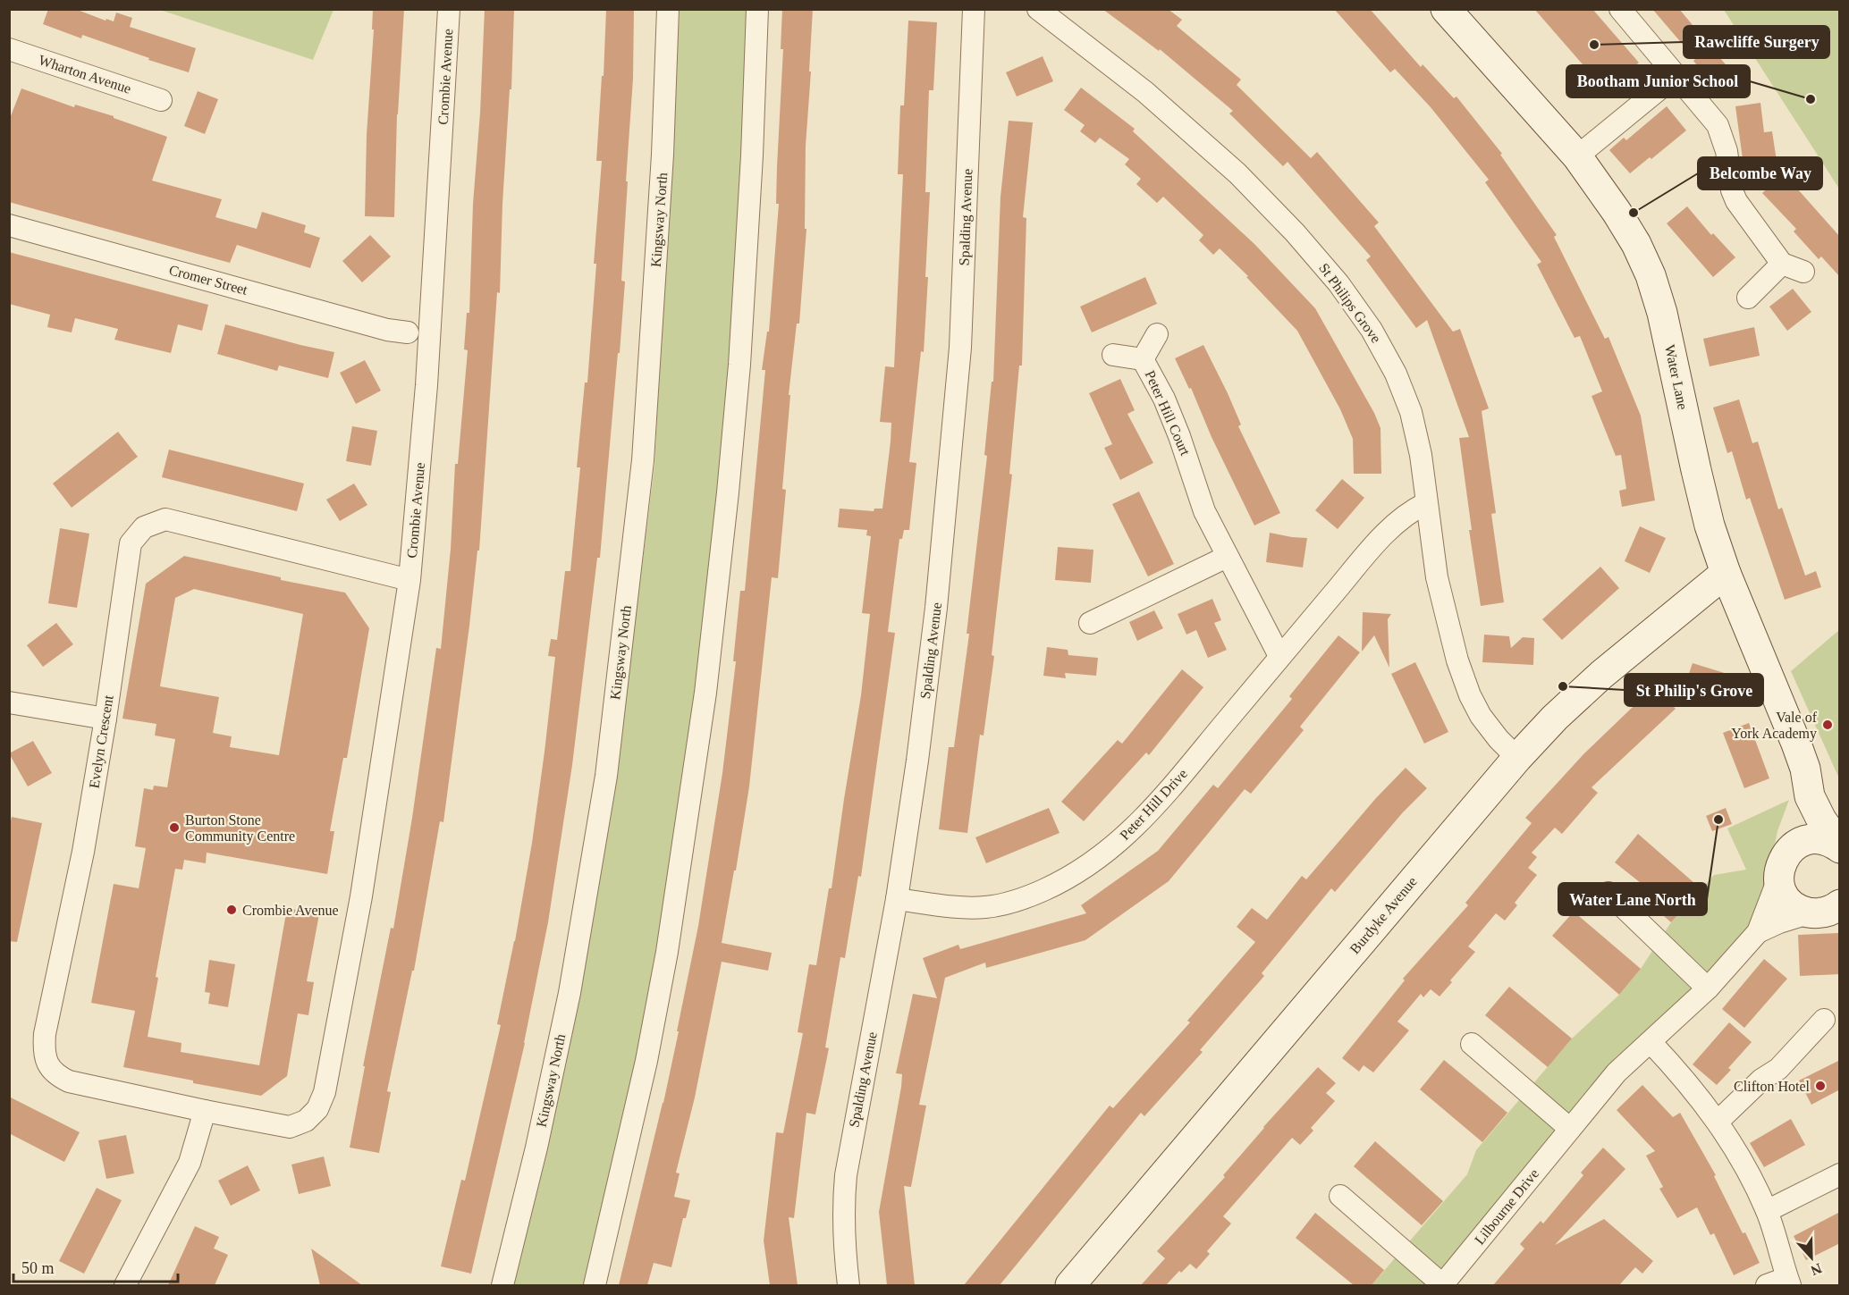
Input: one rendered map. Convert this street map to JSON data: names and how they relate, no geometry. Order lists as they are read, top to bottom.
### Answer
{
  "streets": {
    "street": [
      "Wharton Avenue",
      "Crombie Avenue",
      "Spalding Avenue",
      "Kingsway North",
      "Cromer Street",
      "St Philips Grove",
      "Water Lane",
      "Peter Hill Court",
      "Evelyn Crescent",
      "Peter Hill Drive",
      "Burdyke Avenue",
      "Lilbourne Drive"
    ]
  },
  "crossings": [
    ["Crombie Avenue", "Evelyn Crescent"],
    ["Spalding Avenue", "Peter Hill Drive"],
    ["St Philips Grove", "Peter Hill Drive"],
    ["St Philips Grove", "Burdyke Avenue"],
    ["Water Lane", "Burdyke Avenue"],
    ["Water Lane", "Lilbourne Drive"]
  ],
  "places": [
    "Rawcliffe Surgery",
    "Bootham Junior School",
    "Belcombe Way",
    "St Philip's Grove",
    "Vale of York Academy",
    "Water Lane North",
    "Burton Stone Community Centre",
    "Crombie Avenue",
    "Clifton Hotel"
  ],
  "scale_bar": "50 m",
  "north": "bottom"
}
